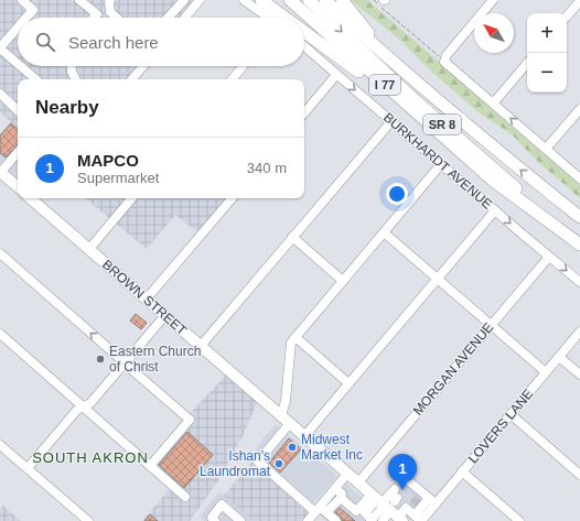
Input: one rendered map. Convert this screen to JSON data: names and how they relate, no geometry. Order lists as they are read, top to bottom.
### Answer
{
  "streets": {
    "highway": ["I 77", "SR 8"],
    "main road": ["BROWN STREET"],
    "street": ["BURKHARDT AVENUE", "MORGAN AVENUE", "LOVERS LANE"]
  },
  "crossings": [
    ["I 77", "SR 8"],
    ["BURKHARDT AVENUE", "MORGAN AVENUE"],
    ["BROWN STREET", "MORGAN AVENUE"],
    ["BROWN STREET", "LOVERS LANE"]
  ],
  "one_way": ["BURKHARDT AVENUE"],
  "districts": ["SOUTH AKRON"],
  "places": ["Eastern Church of Christ", "Midwest Market Inc", "Ishan's Laundromat"],
  "north": "top left",
  "page": {
    "map_buttons": ["+", "−"],
    "search": "Search here",
    "heading": "Nearby",
    "list": [
      {
        "mark": "1",
        "name": "MAPCO",
        "note": "Supermarket",
        "value": "340 m"
      }
    ],
    "pins": "1"
  }
}
